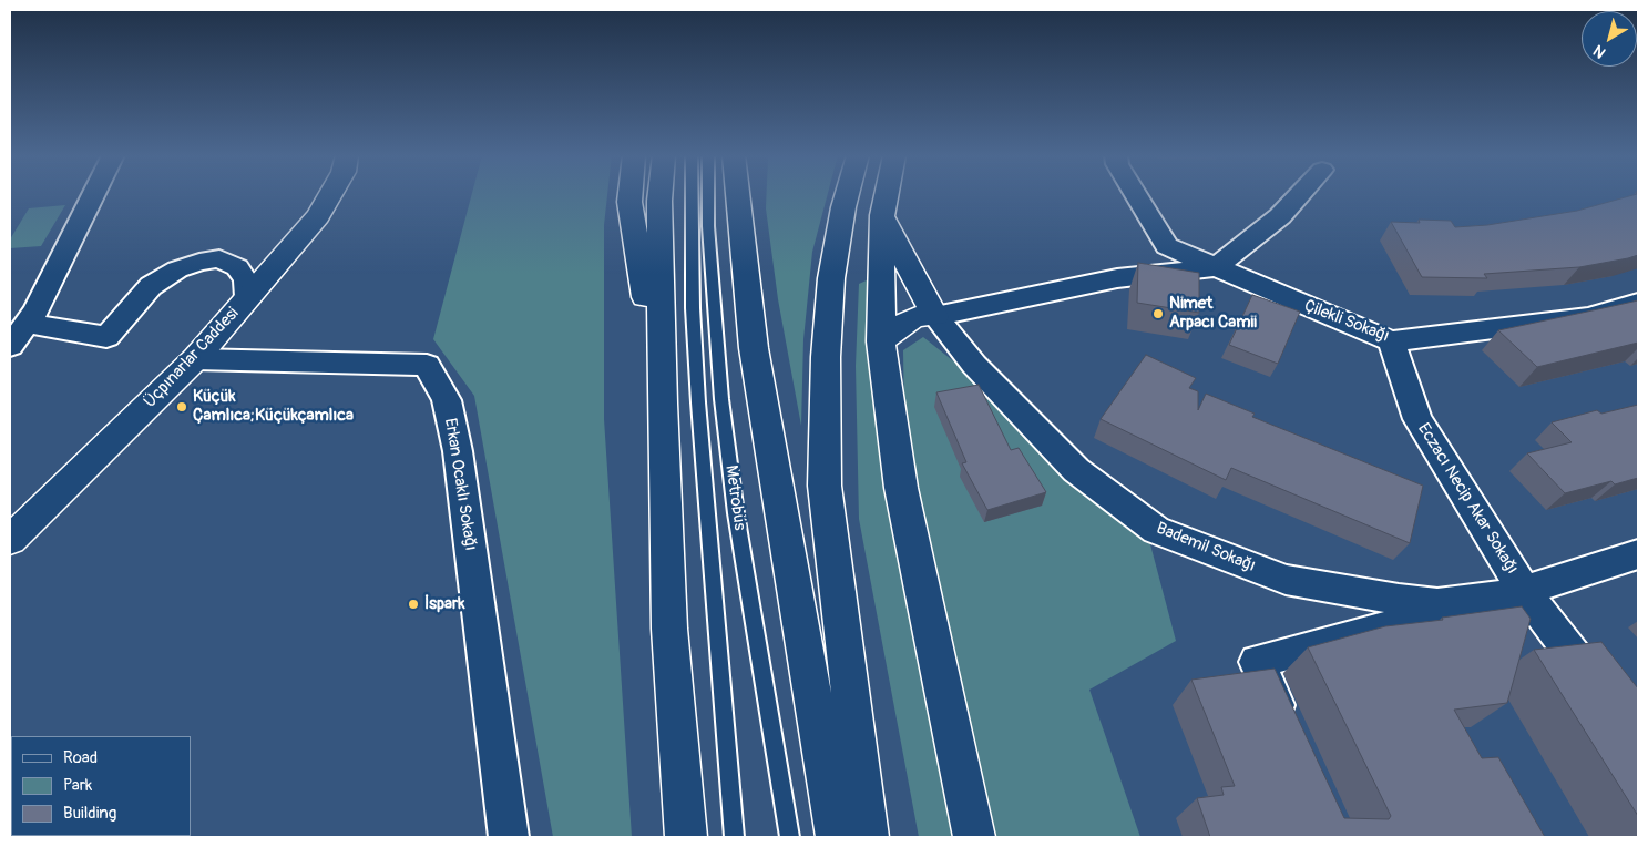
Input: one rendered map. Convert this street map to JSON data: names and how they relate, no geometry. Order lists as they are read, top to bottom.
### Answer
{
  "streets": {
    "main road": ["Üçpınarlar Caddesi"],
    "street": [
      "Çilekli Sokağı",
      "Erkan Ocaklı Sokağı",
      "Eczacı Necip Akar Sokağı",
      "Bademil Sokağı"
    ],
    "lane": ["Metrobüs"]
  },
  "crossings": [
    ["Çilekli Sokağı", "Eczacı Necip Akar Sokağı"],
    ["Üçpınarlar Caddesi", "Erkan Ocaklı Sokağı"],
    ["Eczacı Necip Akar Sokağı", "Bademil Sokağı"]
  ],
  "places": ["Nimet Arpacı Camii", "Küçük Çamlıca;Küçükçamlıca", "İspark"],
  "legend": ["Road", "Park", "Building"],
  "north": "bottom left"
}
